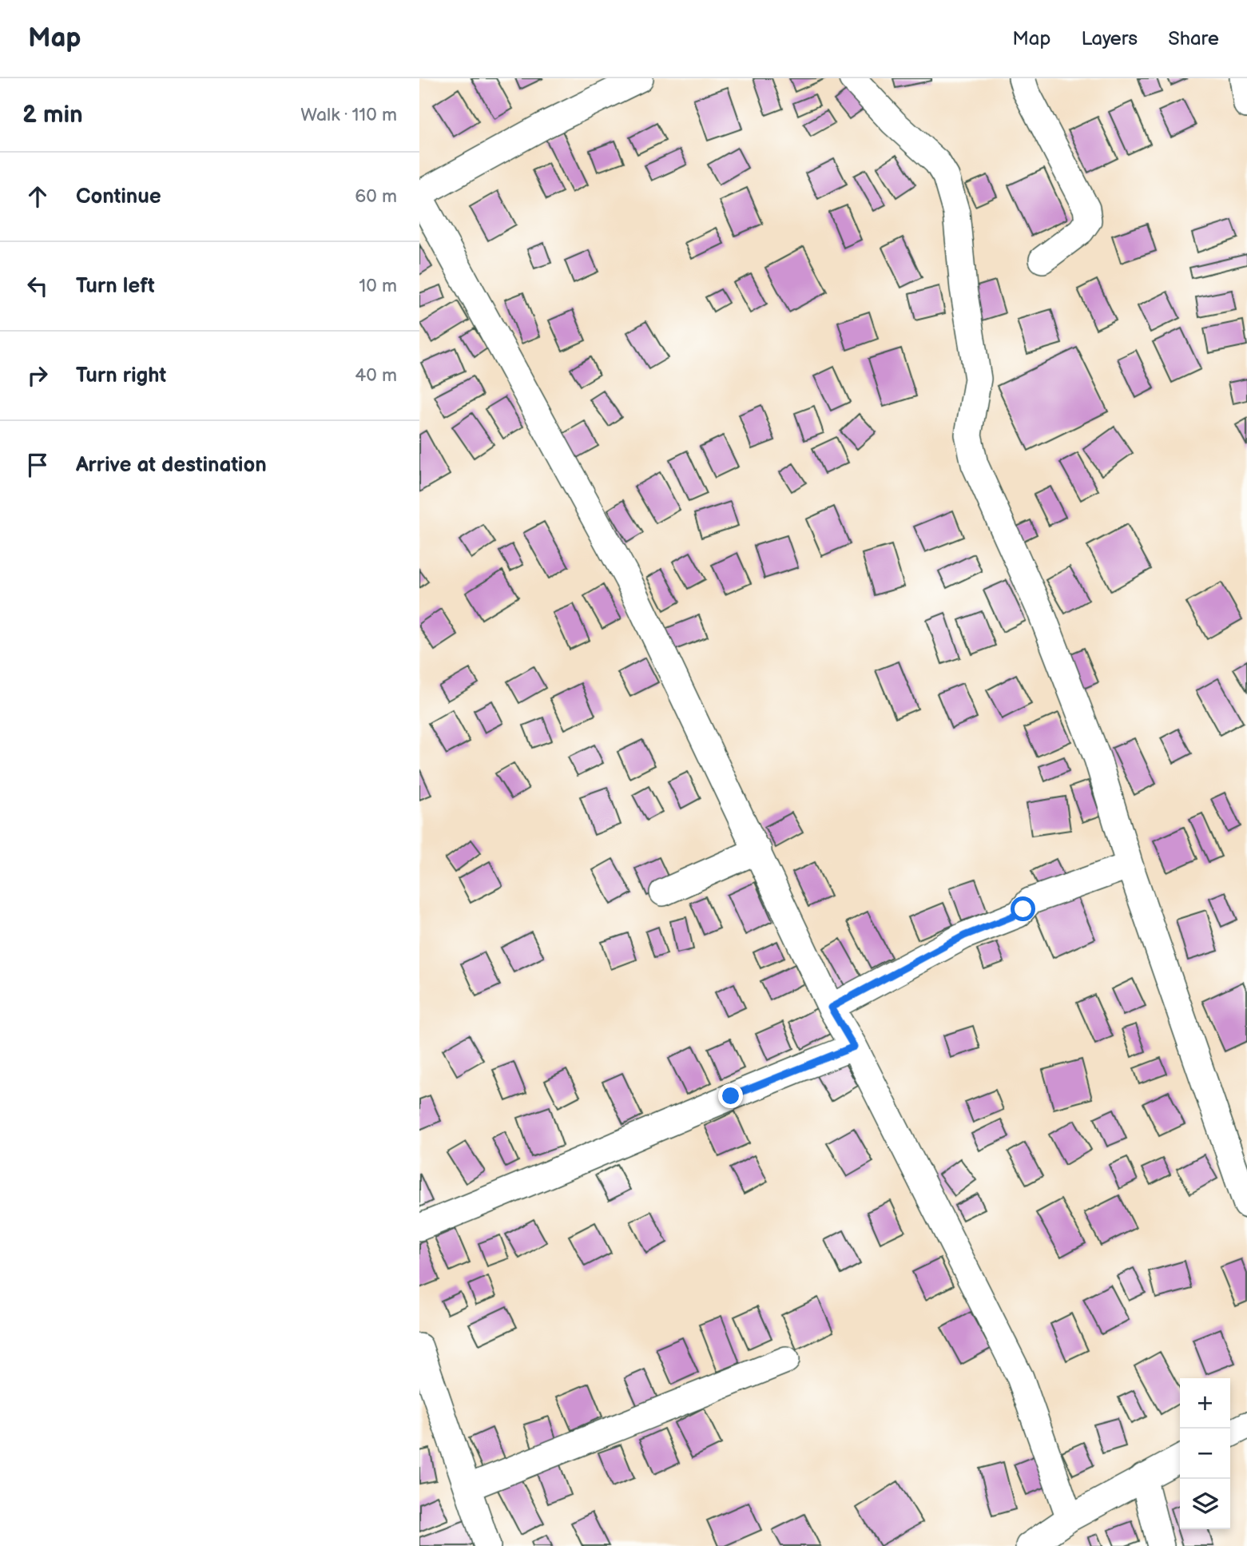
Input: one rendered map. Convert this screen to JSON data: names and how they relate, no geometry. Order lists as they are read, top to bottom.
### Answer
{
  "page": {
    "header": "Map",
    "nav": ["Map", "Layers", "Share"],
    "heading": ["2 min", "Walk · 110 m"],
    "list": [
      ["Continue", "60 m"],
      ["Turn left", "10 m"],
      ["Turn right", "40 m"],
      "Arrive at destination"
    ],
    "map_buttons": ["+", "−"]
  }
}
